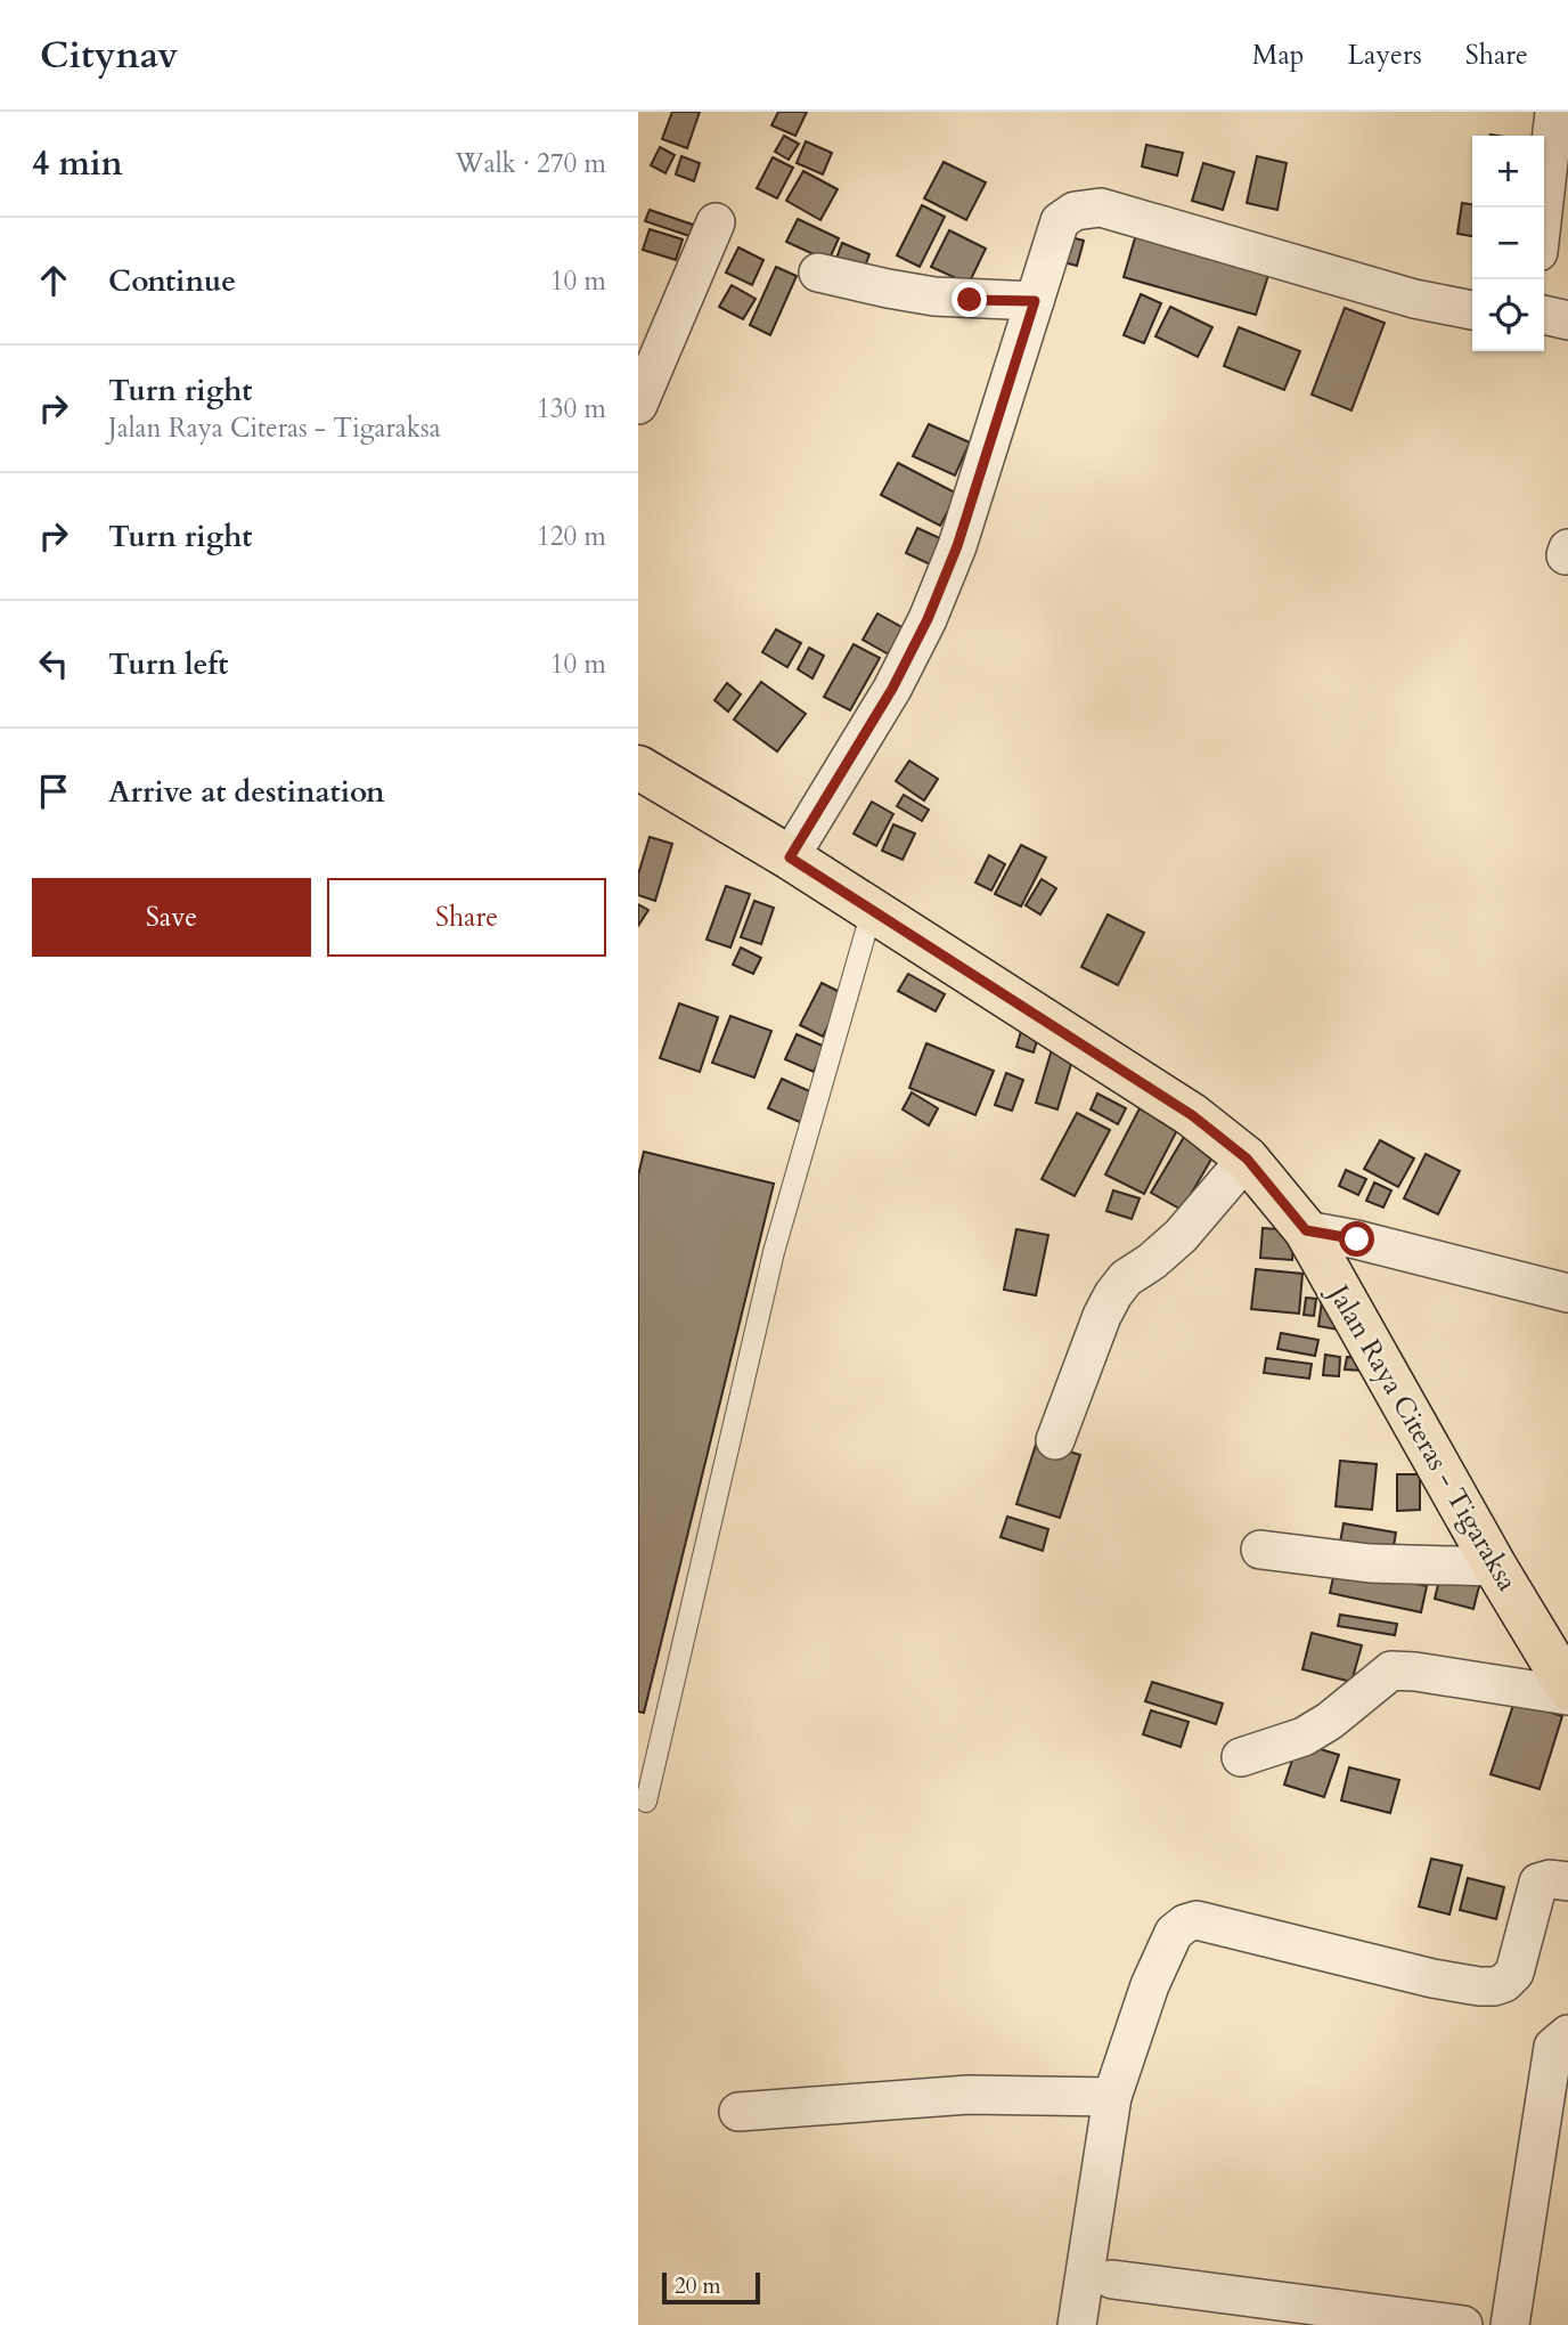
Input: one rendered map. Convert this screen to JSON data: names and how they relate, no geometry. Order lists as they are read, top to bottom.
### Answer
{
  "streets": {
    "main road": ["Jalan Raya Citeras - Tigaraksa"]
  },
  "scale_bar": "20 m",
  "page": {
    "header": "Citynav",
    "nav": ["Map", "Layers", "Share"],
    "heading": ["4 min", "Walk · 270 m"],
    "map_buttons": ["+", "−"],
    "list": [
      ["Continue", "10 m"],
      ["Turn right", "Jalan Raya Citeras - Tigaraksa", "130 m"],
      ["Turn right", "120 m"],
      ["Turn left", "10 m"],
      "Arrive at destination"
    ],
    "buttons": ["Save", "Share"],
    "scale": "20 m"
  }
}
